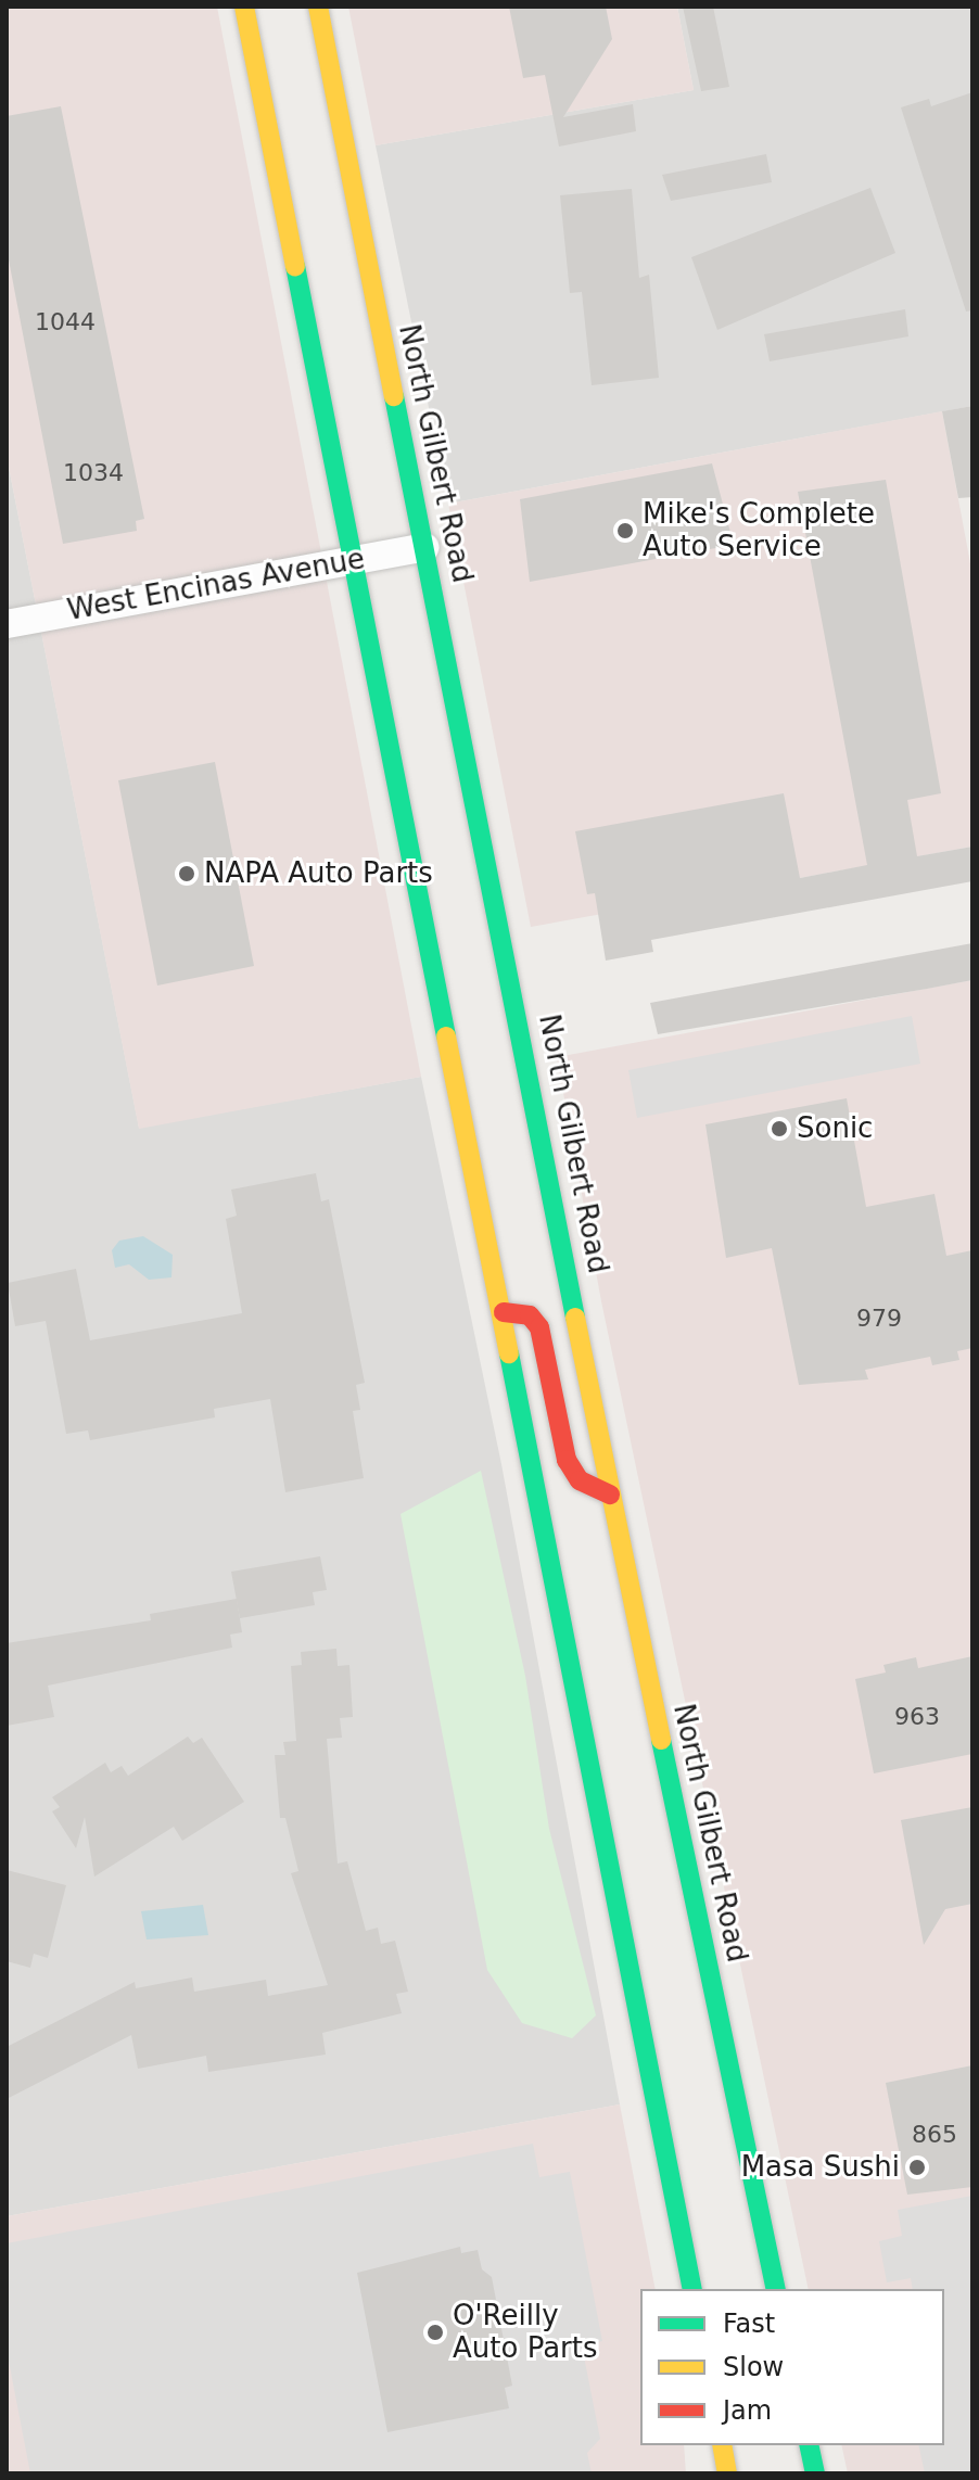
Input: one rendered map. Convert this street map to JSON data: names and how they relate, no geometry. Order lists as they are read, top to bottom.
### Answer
{
  "streets": {
    "main road": ["North Gilbert Road"],
    "street": ["West Encinas Avenue"]
  },
  "crossings": [
    ["North Gilbert Road", "West Encinas Avenue"]
  ],
  "places": [
    "Mike's Complete Auto Service",
    "NAPA Auto Parts",
    "Sonic",
    "Masa Sushi",
    "O'Reilly Auto Parts"
  ],
  "house_numbers": [
    "1044",
    "1034",
    "979",
    "963",
    "865"
  ],
  "legend": ["Fast", "Slow", "Jam"]
}
